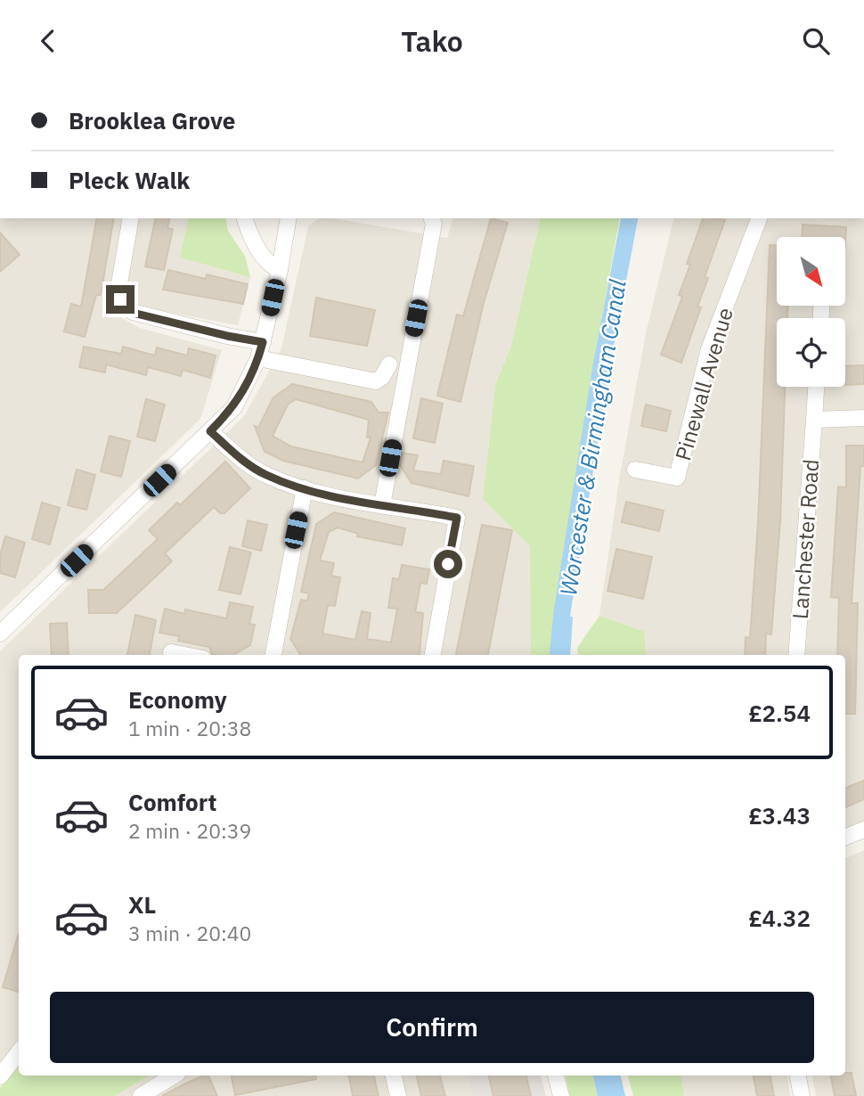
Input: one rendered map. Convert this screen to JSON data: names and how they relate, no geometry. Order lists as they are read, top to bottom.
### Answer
{
  "streets": {
    "street": ["Pinewall Avenue", "Lanchester Road"]
  },
  "water": ["Worcester & Birmingham Canal"],
  "north": "bottom right",
  "page": {
    "header": "Tako",
    "banner": ["Brooklea Grove", "Pleck Walk"],
    "list": [
      {
        "name": "Economy",
        "note": "1 min · 20:38",
        "value": "£2.54"
      },
      {
        "name": "Comfort",
        "note": "2 min · 20:39",
        "value": "£3.43"
      },
      {
        "name": "XL",
        "note": "3 min · 20:40",
        "value": "£4.32"
      }
    ],
    "buttons": "Confirm"
  }
}
